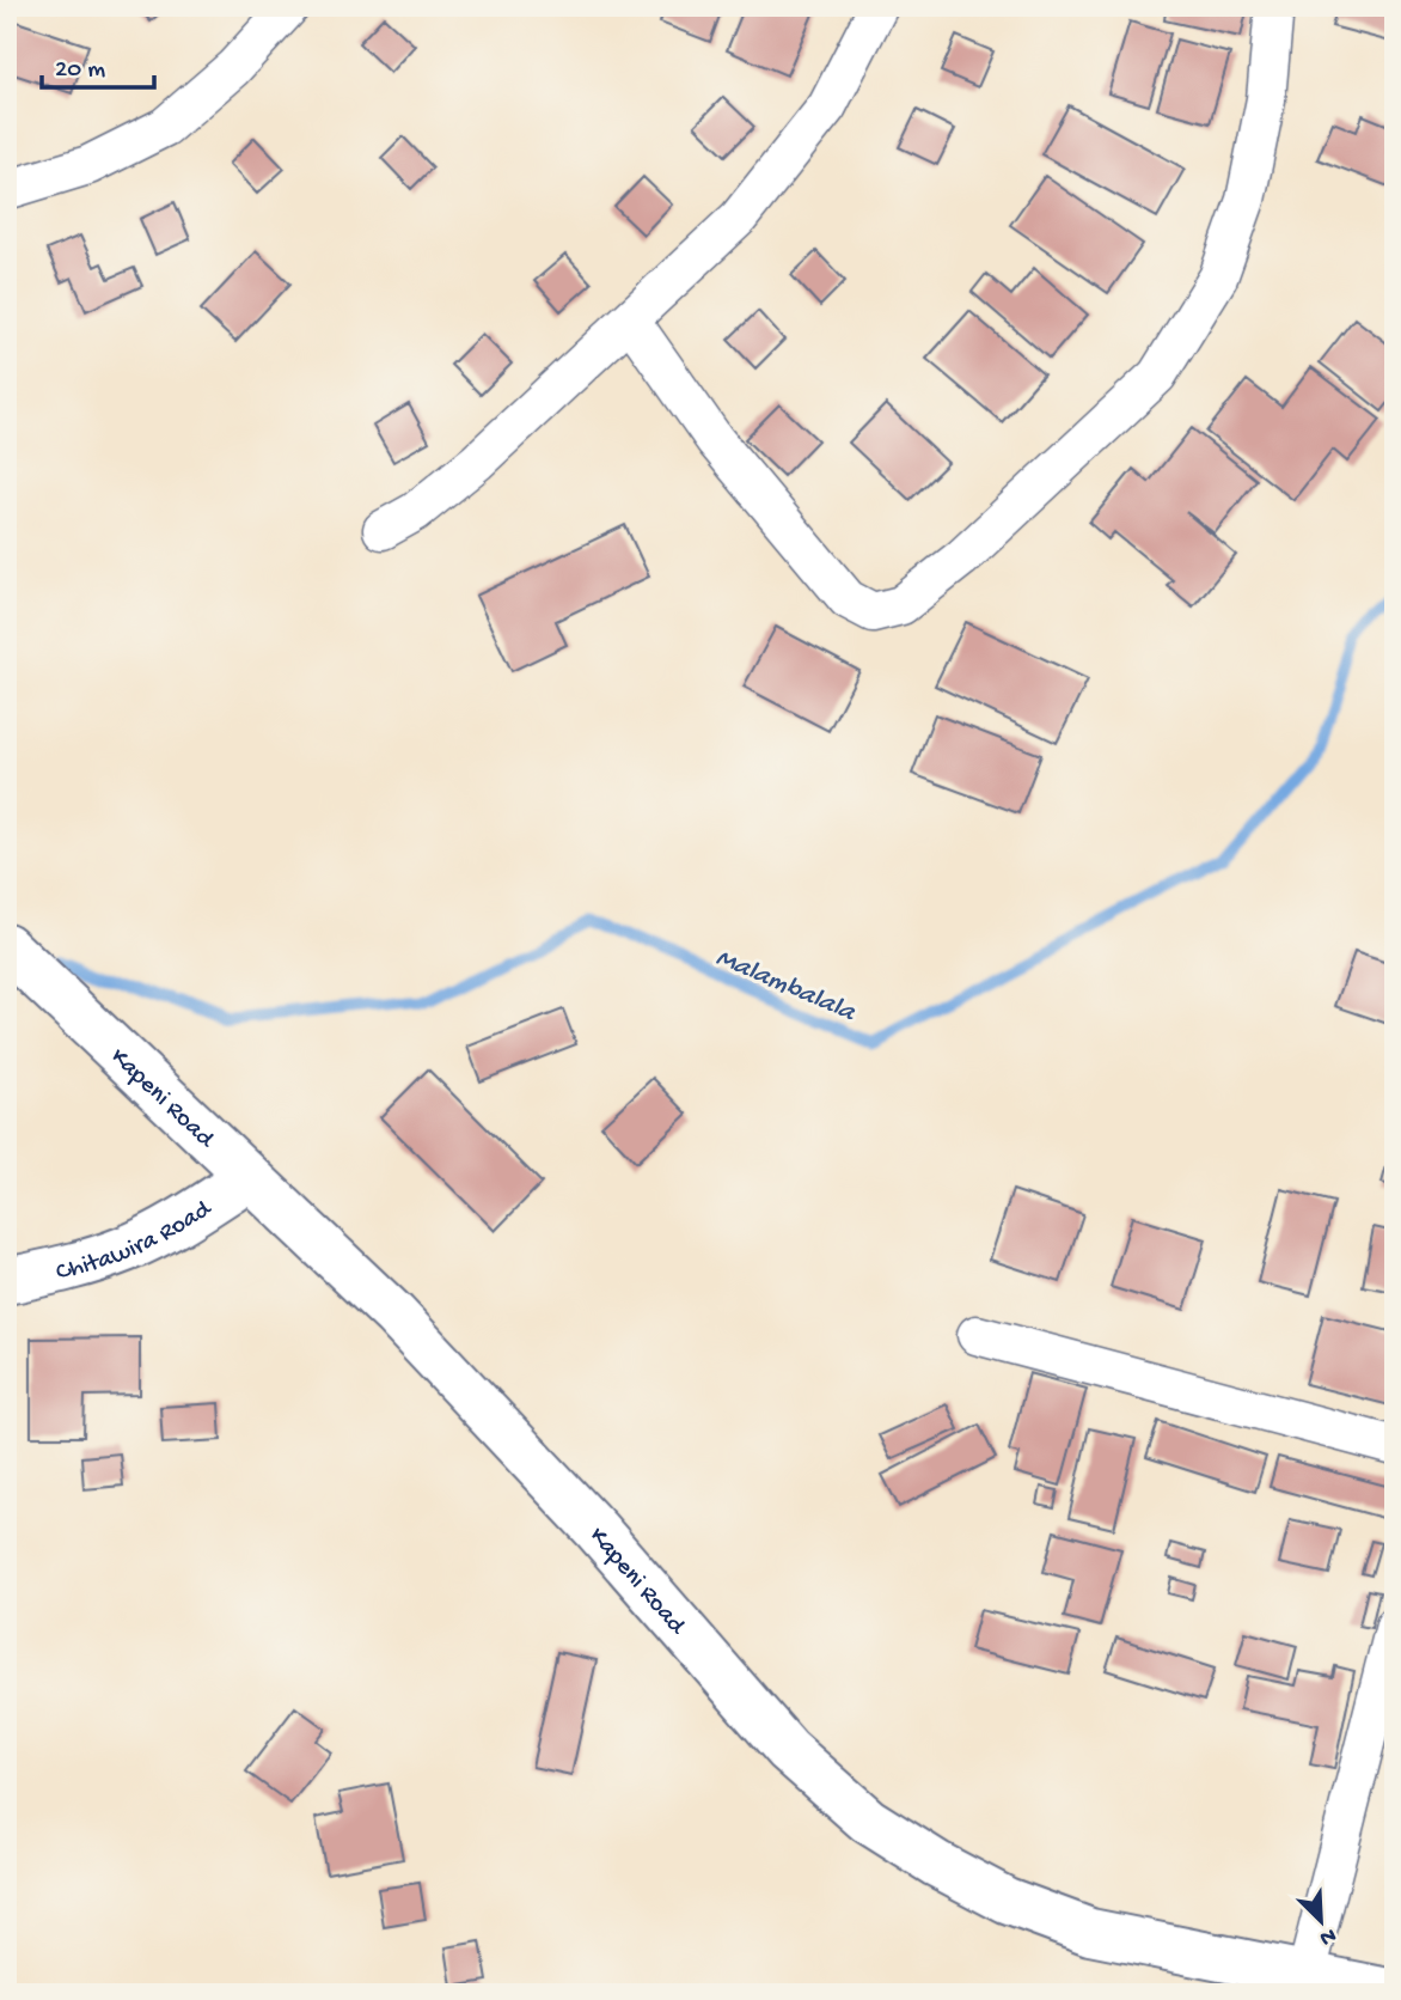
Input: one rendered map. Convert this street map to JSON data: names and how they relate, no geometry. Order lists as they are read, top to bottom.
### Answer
{
  "streets": {
    "main road": ["Kapeni Road", "Chitawira Road"]
  },
  "crossings": [
    ["Kapeni Road", "Chitawira Road"]
  ],
  "water": ["Malambalala"],
  "scale_bar": "20 m",
  "north": "bottom right"
}
